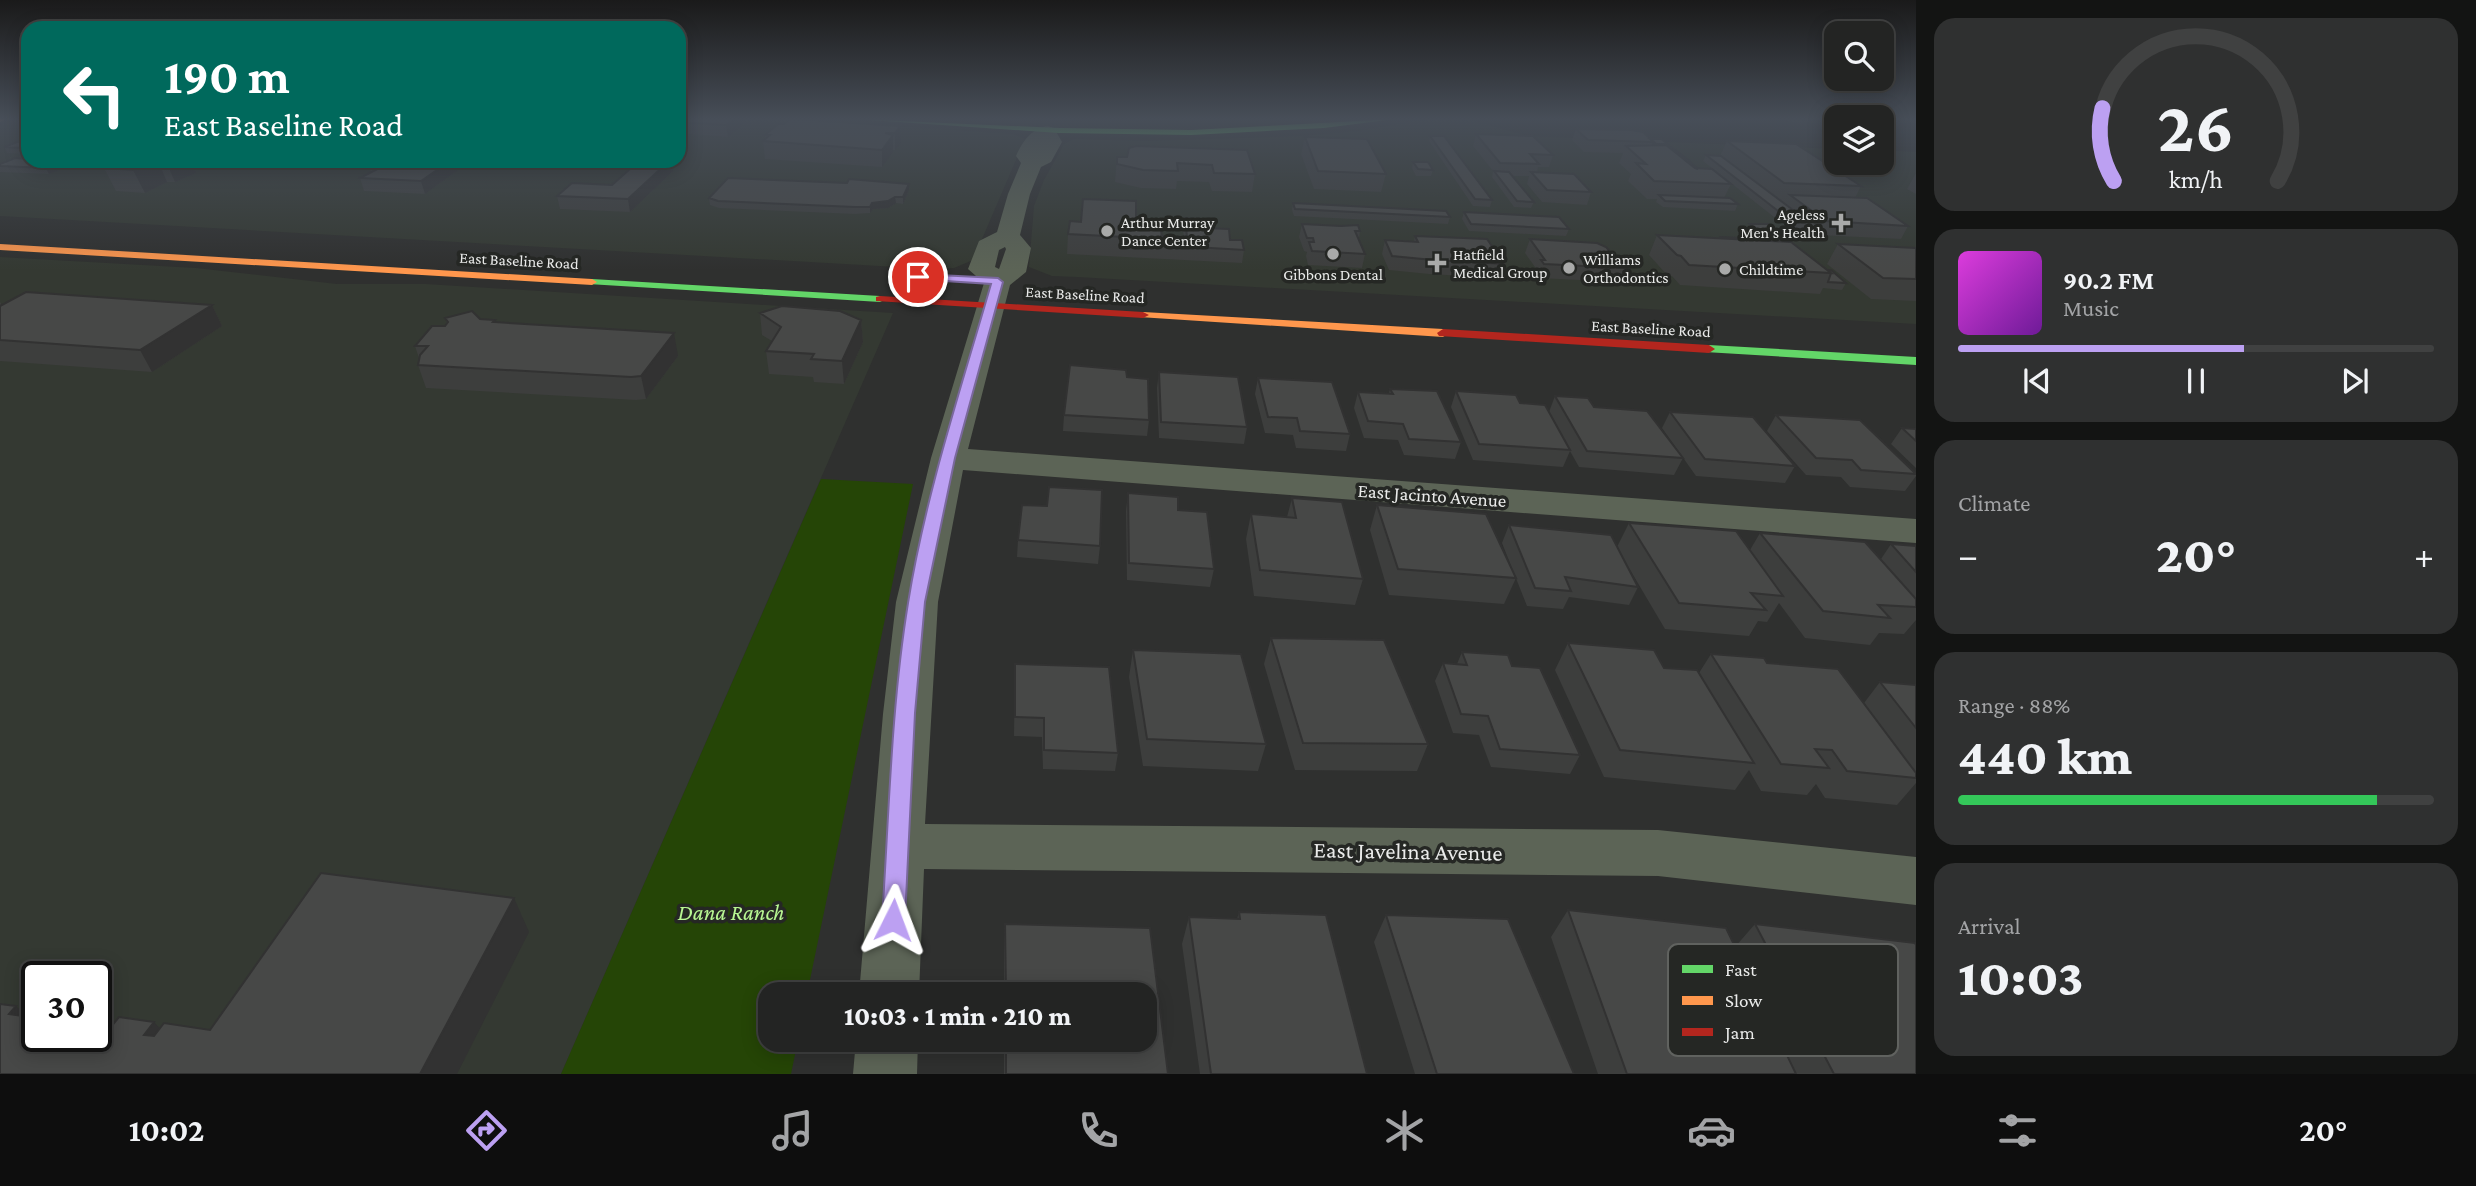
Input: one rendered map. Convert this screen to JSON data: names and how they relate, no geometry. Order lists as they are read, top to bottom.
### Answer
{
  "streets": {
    "main road": ["East Baseline Road"],
    "street": ["East Jacinto Avenue", "East Javelina Avenue"]
  },
  "parks": ["Dana Ranch"],
  "places": {
    "health": ["Ageless Men's Health", "Hatfield Medical Group"],
    "other": [
      "Arthur Murray Dance Center",
      "Gibbons Dental",
      "Williams Orthodontics",
      "Childtime"
    ]
  },
  "legend": ["Fast", "Slow", "Jam"],
  "page": {
    "turn": ["190 m", "East Baseline Road"],
    "song": ["90.2 FM", "Music"],
    "tile": [
      "Climate",
      ["Range · 88%", "440 km"],
      ["Arrival", "10:03"]
    ],
    "heat": ["−", "20°", "+"],
    "limit": "30",
    "trip": "10:03 · 1 min · 210 m",
    "tabs": ["10:02", "20°"],
    "gauge": ["26", "km/h"]
  }
}
